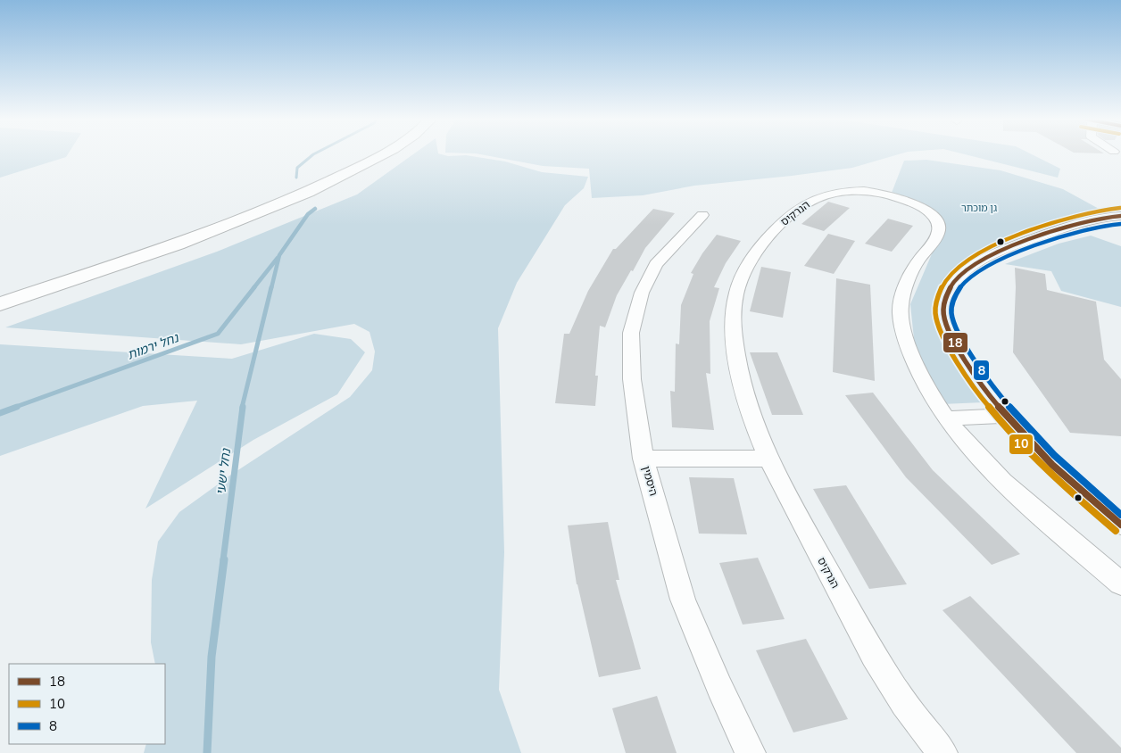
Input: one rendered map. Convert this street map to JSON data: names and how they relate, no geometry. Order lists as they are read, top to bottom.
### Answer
{
  "streets": {
    "street": ["הנרקיס", "היסמין"]
  },
  "water": ["נחל ירמות", "נחל ישעי"],
  "parks": ["גן מוכתר"],
  "lines": ["transit line 10", "transit line 18", "transit line 8"],
  "legend": ["18", "10", "8"]
}
